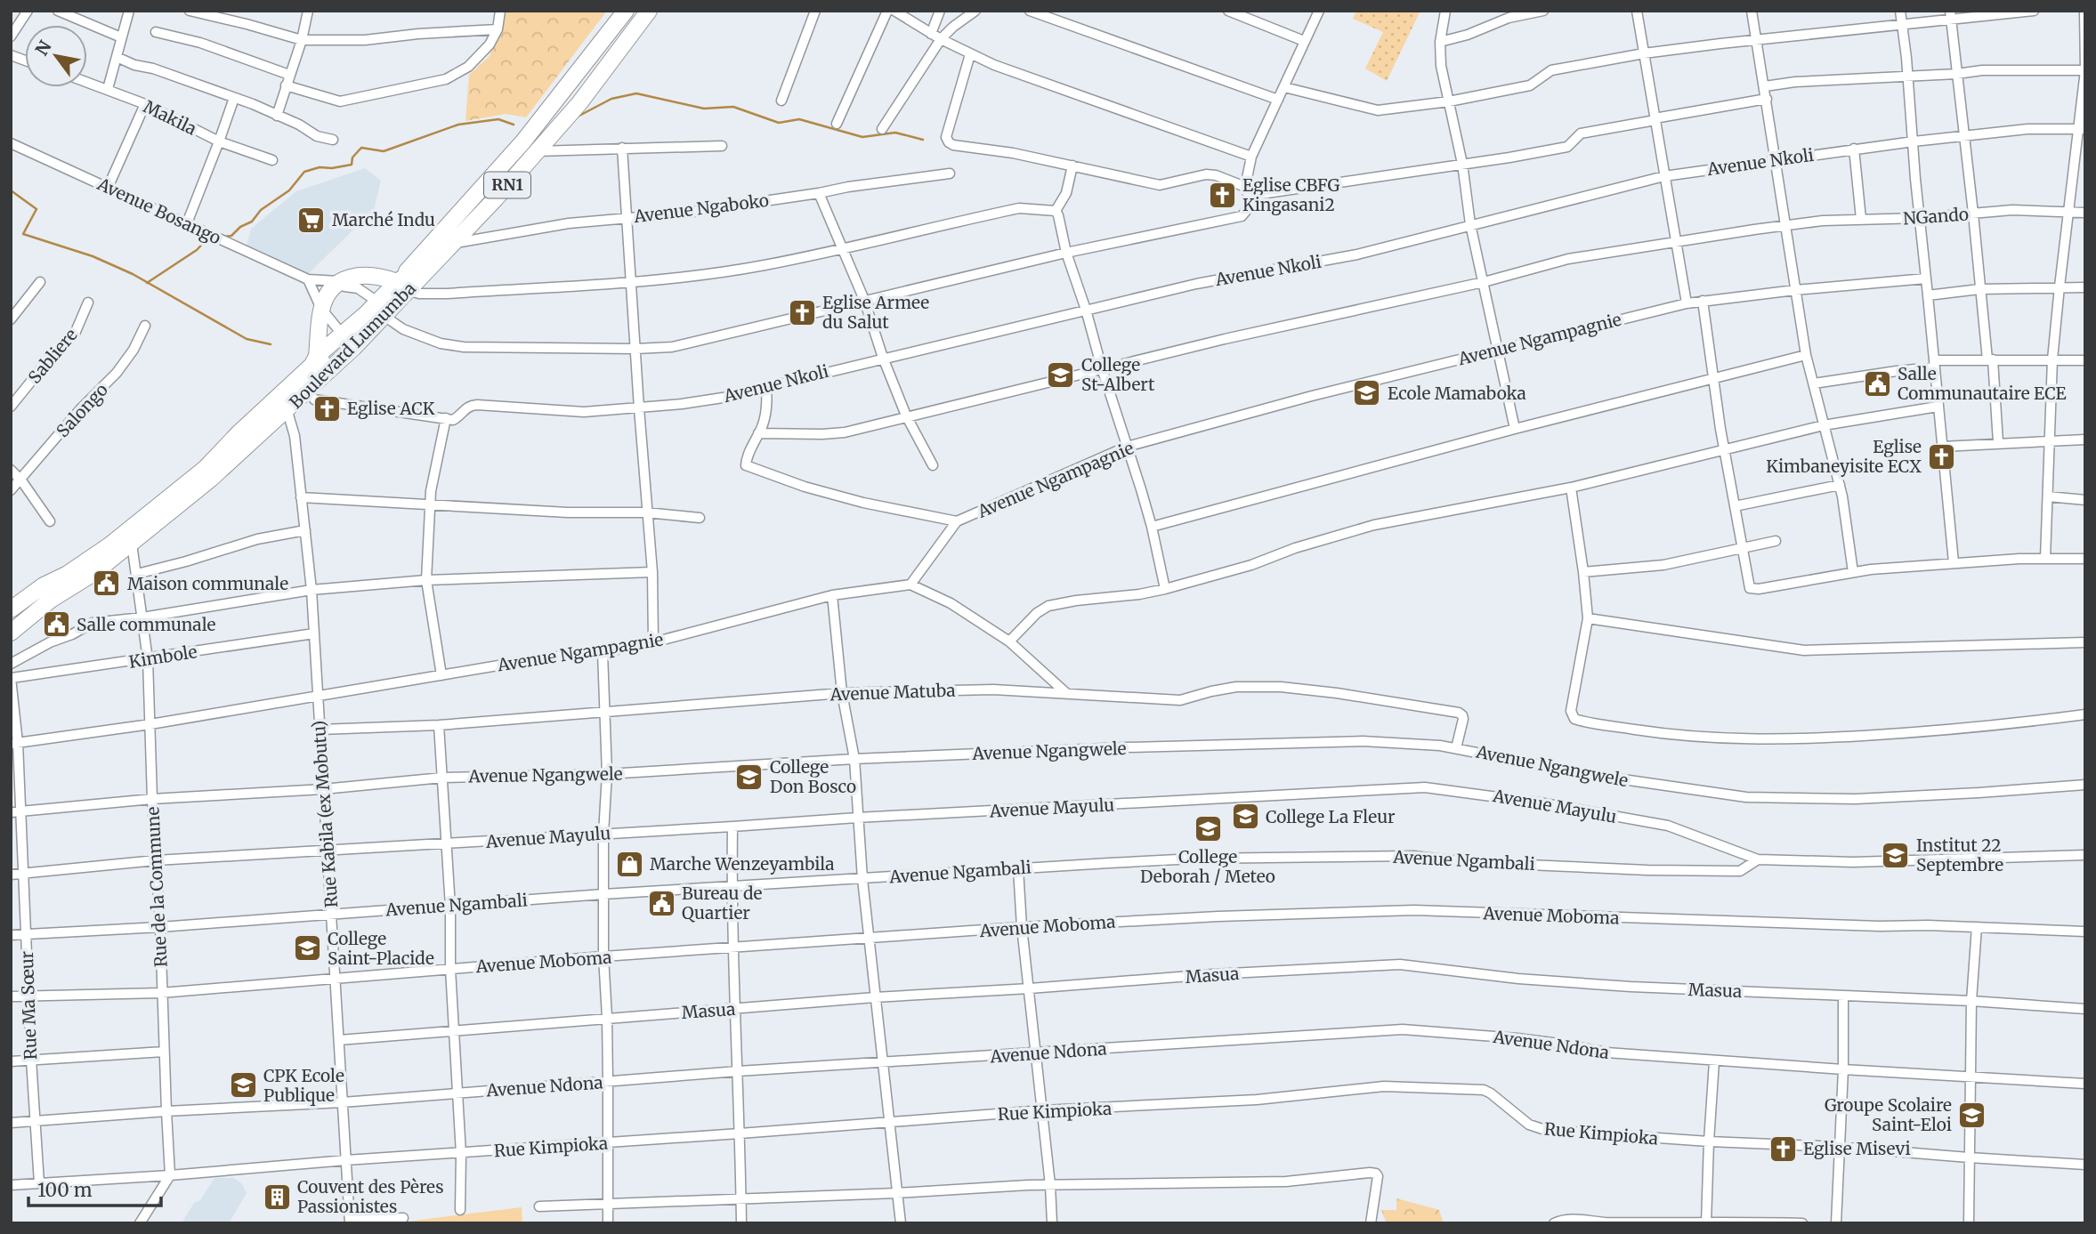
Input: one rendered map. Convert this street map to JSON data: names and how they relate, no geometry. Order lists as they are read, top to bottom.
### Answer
{
  "streets": {
    "highway": ["RN1", "Boulevard Lumumba"],
    "street": [
      "Makila",
      "Avenue Nkoli",
      "Avenue Ngaboko",
      "Avenue Bosango",
      "NGando",
      "Avenue Ngampagnie",
      "Sabliere",
      "Salongo",
      "Kimbole",
      "Avenue Matuba",
      "Avenue Ngangwele",
      "Avenue Mayulu",
      "Rue Kabila (ex Mobutu)",
      "Avenue Ngambali",
      "Rue de la Commune",
      "Avenue Moboma",
      "Masua",
      "Rue Ma Sœur",
      "Avenue Ndona",
      "Rue Kimpioka"
    ]
  },
  "crossings": [
    ["Avenue Ngaboko", "Boulevard Lumumba"],
    ["Avenue Ngampagnie", "Rue Kabila (ex Mobutu)"],
    ["Avenue Ngampagnie", "Rue de la Commune"],
    ["Avenue Ngampagnie", "Rue Ma Sœur"],
    ["Boulevard Lumumba", "Rue Kabila (ex Mobutu)"],
    ["Boulevard Lumumba", "Rue de la Commune"],
    ["Kimbole", "Rue Kabila (ex Mobutu)"],
    ["Kimbole", "Rue de la Commune"],
    ["Kimbole", "Rue Ma Sœur"],
    ["Avenue Matuba", "Avenue Ngangwele"],
    ["Avenue Matuba", "Rue Kabila (ex Mobutu)"],
    ["Avenue Ngangwele", "Rue Kabila (ex Mobutu)"],
    ["Avenue Ngangwele", "Rue de la Commune"],
    ["Avenue Ngangwele", "Rue Ma Sœur"],
    ["Avenue Mayulu", "Rue Kabila (ex Mobutu)"],
    ["Avenue Mayulu", "Avenue Ngambali"],
    ["Avenue Mayulu", "Rue de la Commune"],
    ["Avenue Mayulu", "Rue Ma Sœur"],
    ["Rue Kabila (ex Mobutu)", "Avenue Ngambali"],
    ["Rue Kabila (ex Mobutu)", "Avenue Moboma"],
    ["Rue Kabila (ex Mobutu)", "Masua"],
    ["Rue Kabila (ex Mobutu)", "Avenue Ndona"],
    ["Rue Kabila (ex Mobutu)", "Rue Kimpioka"],
    ["Avenue Ngambali", "Rue de la Commune"],
    ["Avenue Ngambali", "Rue Ma Sœur"],
    ["Rue de la Commune", "Avenue Moboma"],
    ["Rue de la Commune", "Avenue Ndona"],
    ["Rue de la Commune", "Rue Kimpioka"],
    ["Avenue Moboma", "Rue Ma Sœur"],
    ["Rue Ma Sœur", "Avenue Ndona"],
    ["Rue Ma Sœur", "Rue Kimpioka"]
  ],
  "places": {
    "church": [
      "Eglise CBFG Kingasani2",
      "Eglise Armee du Salut",
      "Eglise ACK",
      "Eglise Kimbaneyisite ECX",
      "Eglise Misevi"
    ],
    "supermarket": ["Marché Indu"],
    "school or university": [
      "College St-Albert",
      "Ecole Mamaboka",
      "College Don Bosco",
      "College La Fleur",
      "College Deborah / Meteo",
      "Institut 22 Septembre",
      "College Saint-Placide",
      "CPK Ecole Publique",
      "Groupe Scolaire Saint-Eloi"
    ],
    "public building": [
      "Salle Communautaire ECE",
      "Maison communale",
      "Salle communale",
      "Bureau de Quartier"
    ],
    "shop": ["Marche Wenzeyambila"],
    "building": ["Couvent des Pères Passionistes"]
  },
  "scale_bar": "100 m",
  "north": "top left"
}
